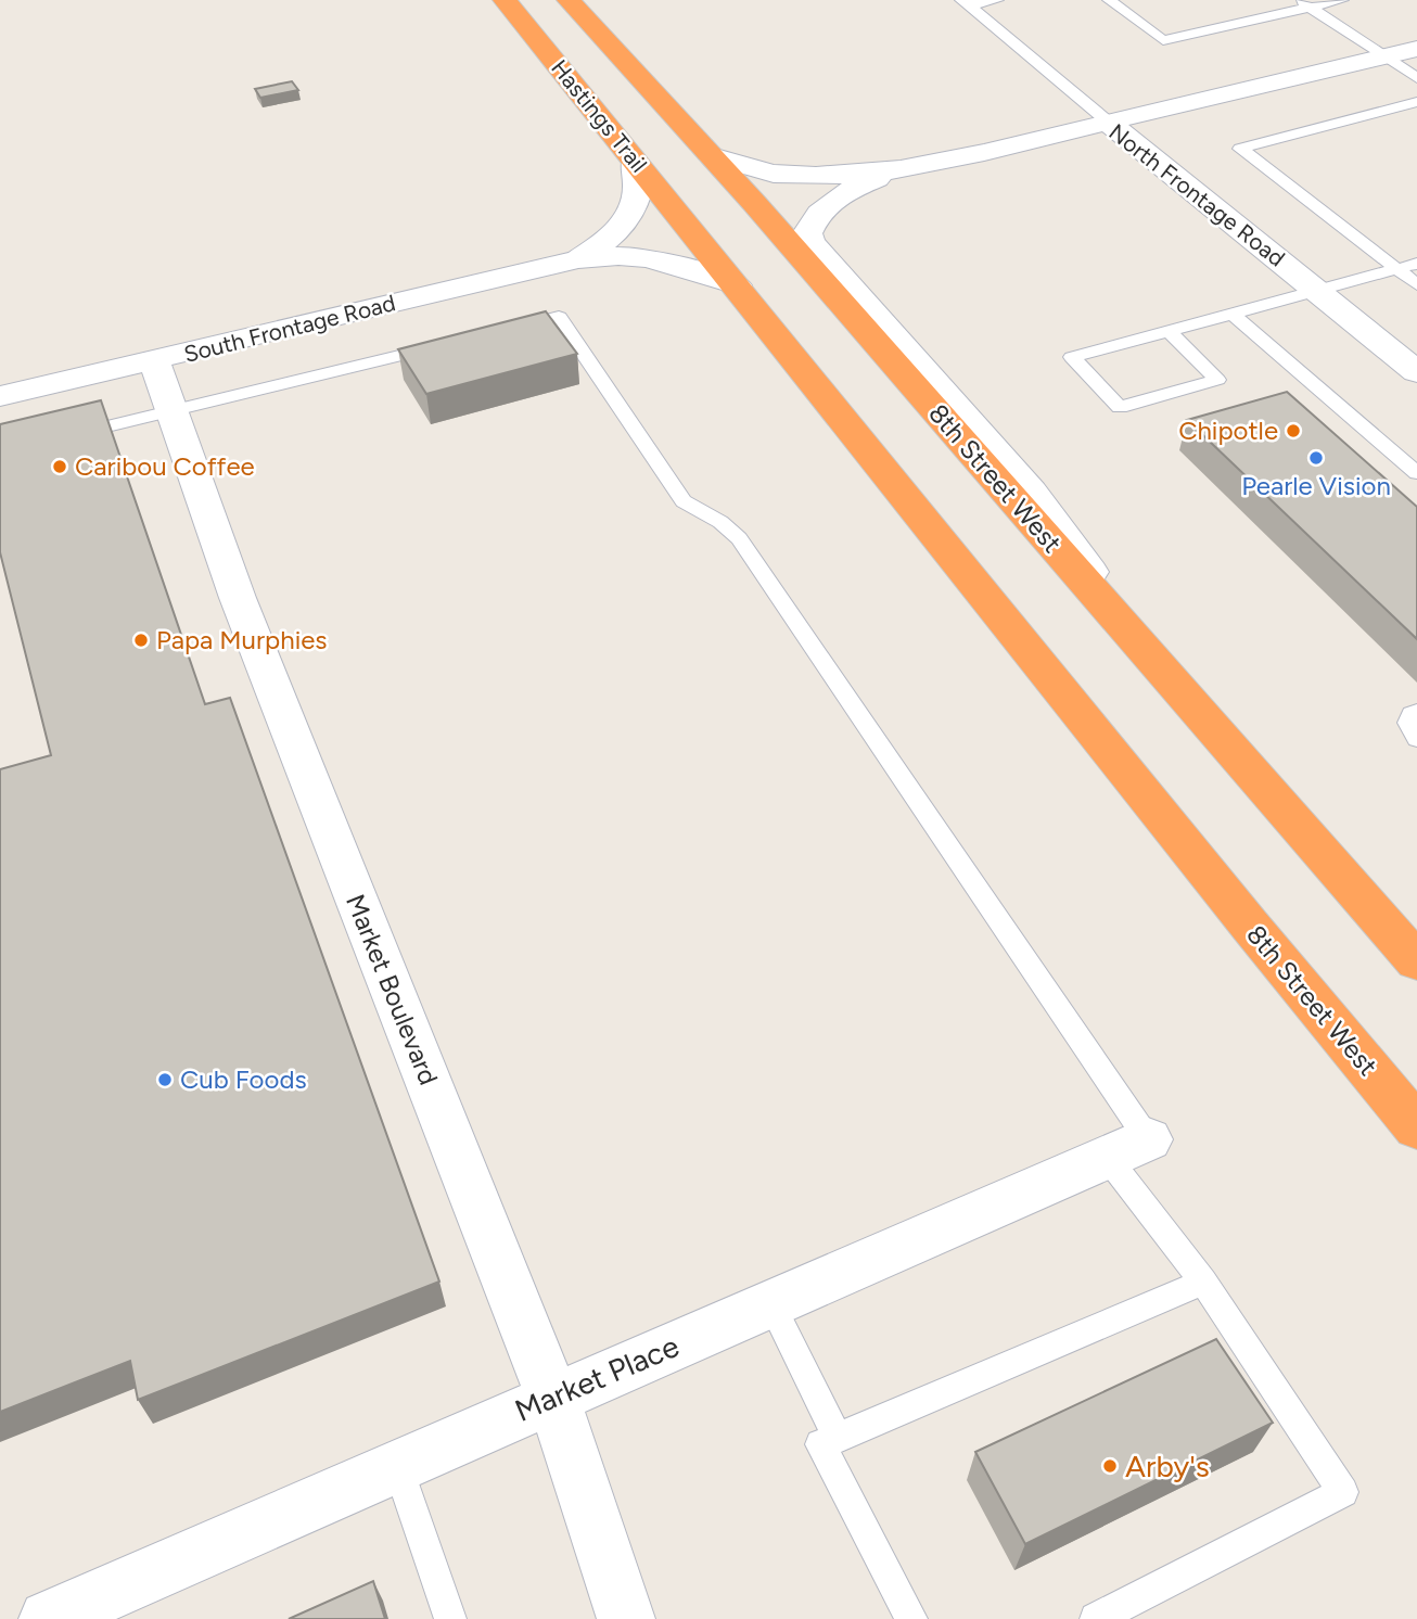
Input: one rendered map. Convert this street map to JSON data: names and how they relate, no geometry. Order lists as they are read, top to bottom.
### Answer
{
  "streets": {
    "highway": ["Hastings Trail", "8th Street West"],
    "street": [
      "North Frontage Road",
      "South Frontage Road",
      "Market Boulevard",
      "Market Place"
    ]
  },
  "crossings": [
    ["Hastings Trail", "South Frontage Road"],
    ["Hastings Trail", "8th Street West"],
    ["North Frontage Road", "8th Street West"],
    ["South Frontage Road", "8th Street West"],
    ["South Frontage Road", "Market Boulevard"],
    ["Market Boulevard", "Market Place"]
  ],
  "places": [
    "Chipotle",
    "Pearle Vision",
    "Caribou Coffee",
    "Papa Murphies",
    "Cub Foods",
    "Arby's"
  ]
}
